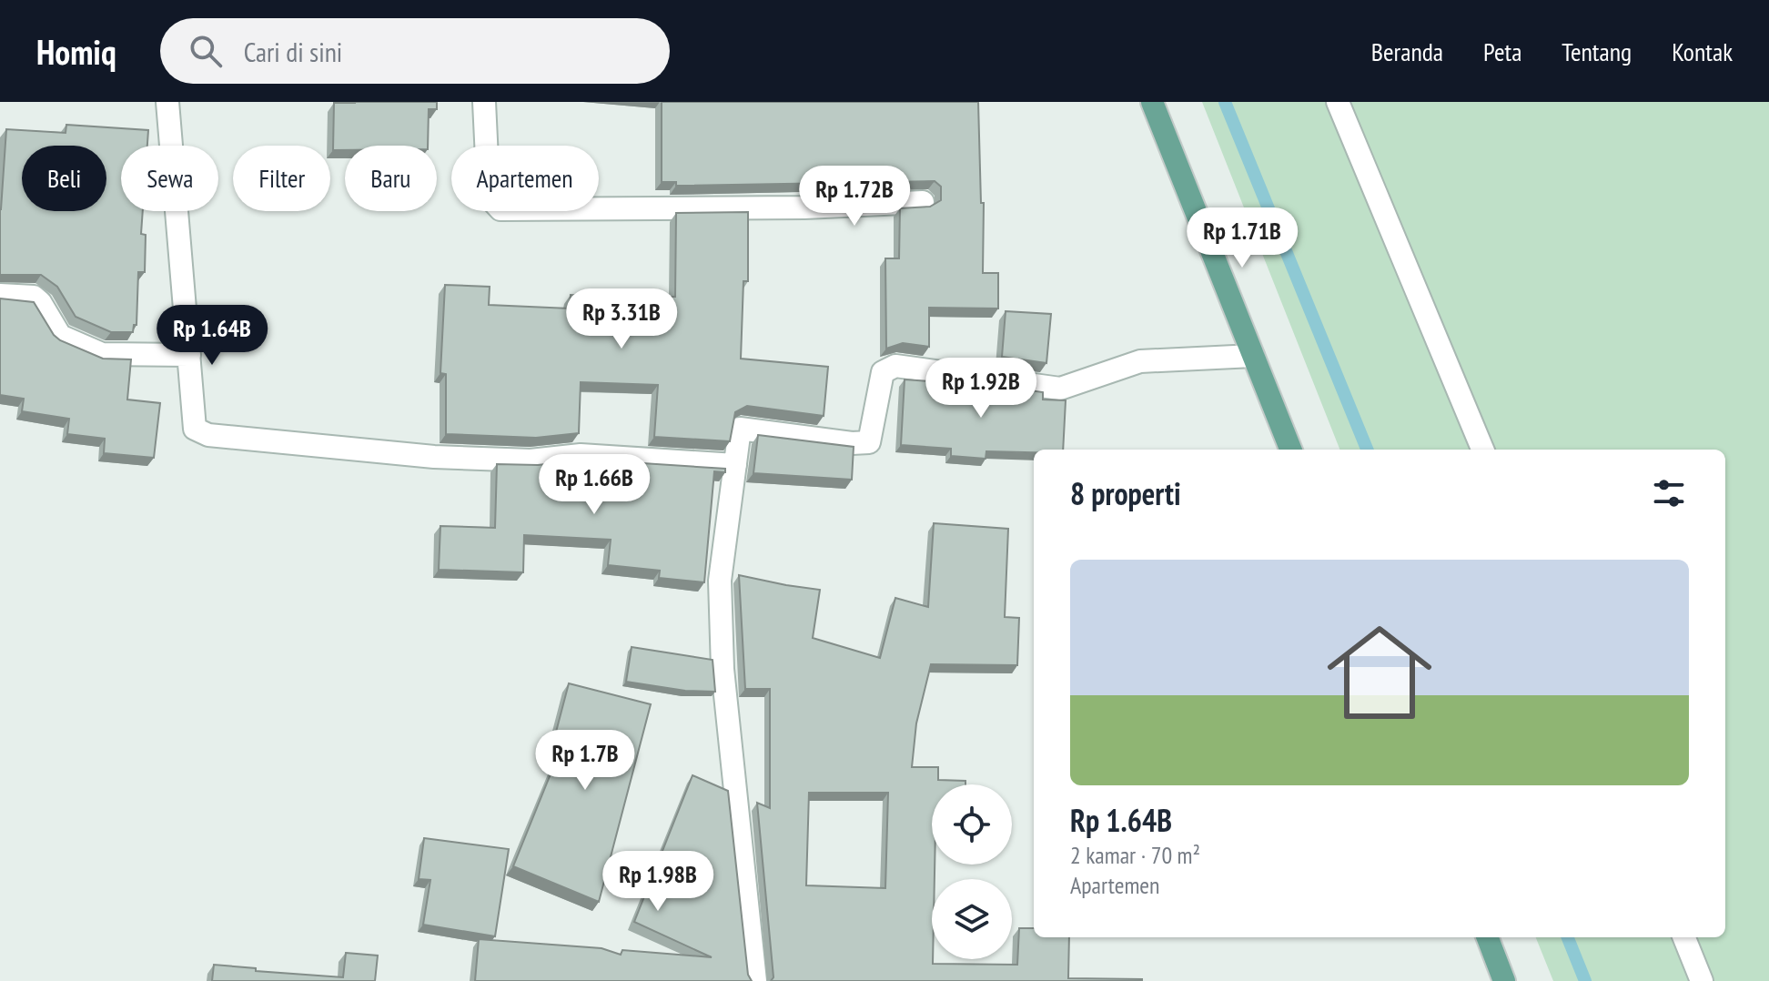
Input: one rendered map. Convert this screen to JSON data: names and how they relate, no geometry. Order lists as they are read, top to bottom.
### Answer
{
  "page": {
    "header": "Homiq",
    "search": "Cari di sini",
    "nav": [
      "Beranda",
      "Peta",
      "Tentang",
      "Kontak"
    ],
    "chip": [
      "Beli",
      "Sewa",
      "Filter",
      "Baru",
      "Apartemen"
    ],
    "price": [
      "Rp 1.72B",
      "Rp 1.71B",
      "Rp 3.31B",
      "Rp 1.64B",
      "Rp 1.92B",
      "Rp 1.66B",
      "Rp 1.7B",
      "Rp 1.98B"
    ],
    "heading": "8 properti",
    "list": [
      {
        "name": "Rp 1.64B",
        "note": "2 kamar · 70 m² · Apartemen"
      }
    ]
  }
}
